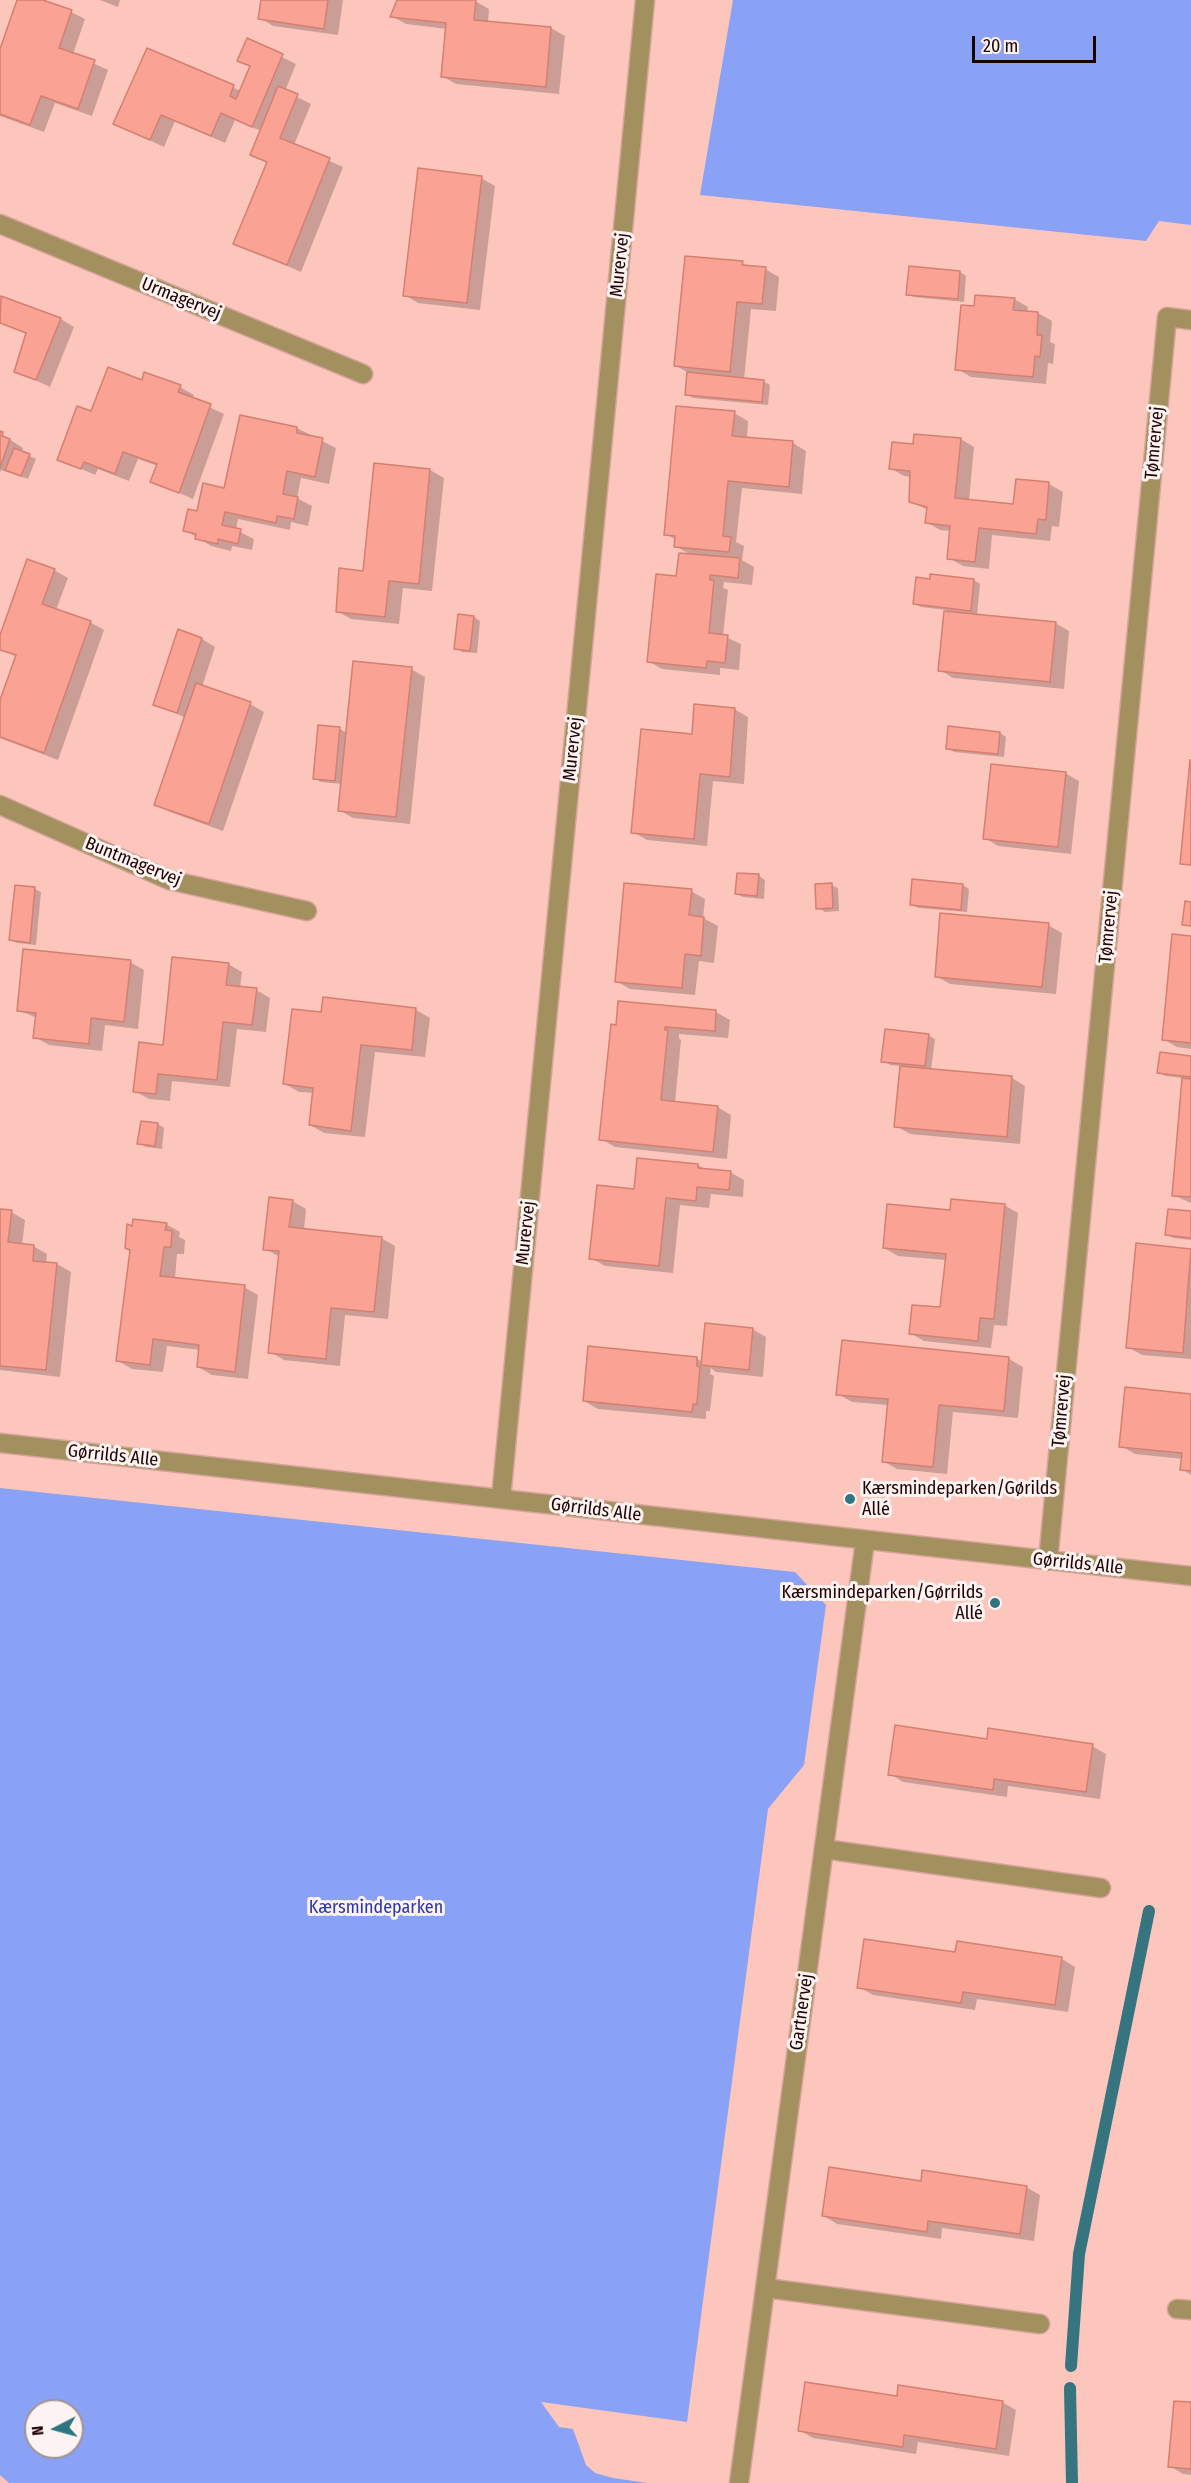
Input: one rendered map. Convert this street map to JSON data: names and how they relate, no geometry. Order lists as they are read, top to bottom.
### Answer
{
  "streets": {
    "street": [
      "Murervej",
      "Urmagervej",
      "Tømrervej",
      "Buntmagervej",
      "Gørrilds Alle",
      "Gartnervej"
    ]
  },
  "crossings": [
    ["Murervej", "Gørrilds Alle"],
    ["Tømrervej", "Gørrilds Alle"],
    ["Gørrilds Alle", "Gartnervej"]
  ],
  "parks": ["Kærsmindeparken"],
  "places": ["Kærsmindeparken/Gørilds Allé", "Kærsmindeparken/Gørrilds Allé"],
  "scale_bar": "20 m",
  "north": "left"
}
